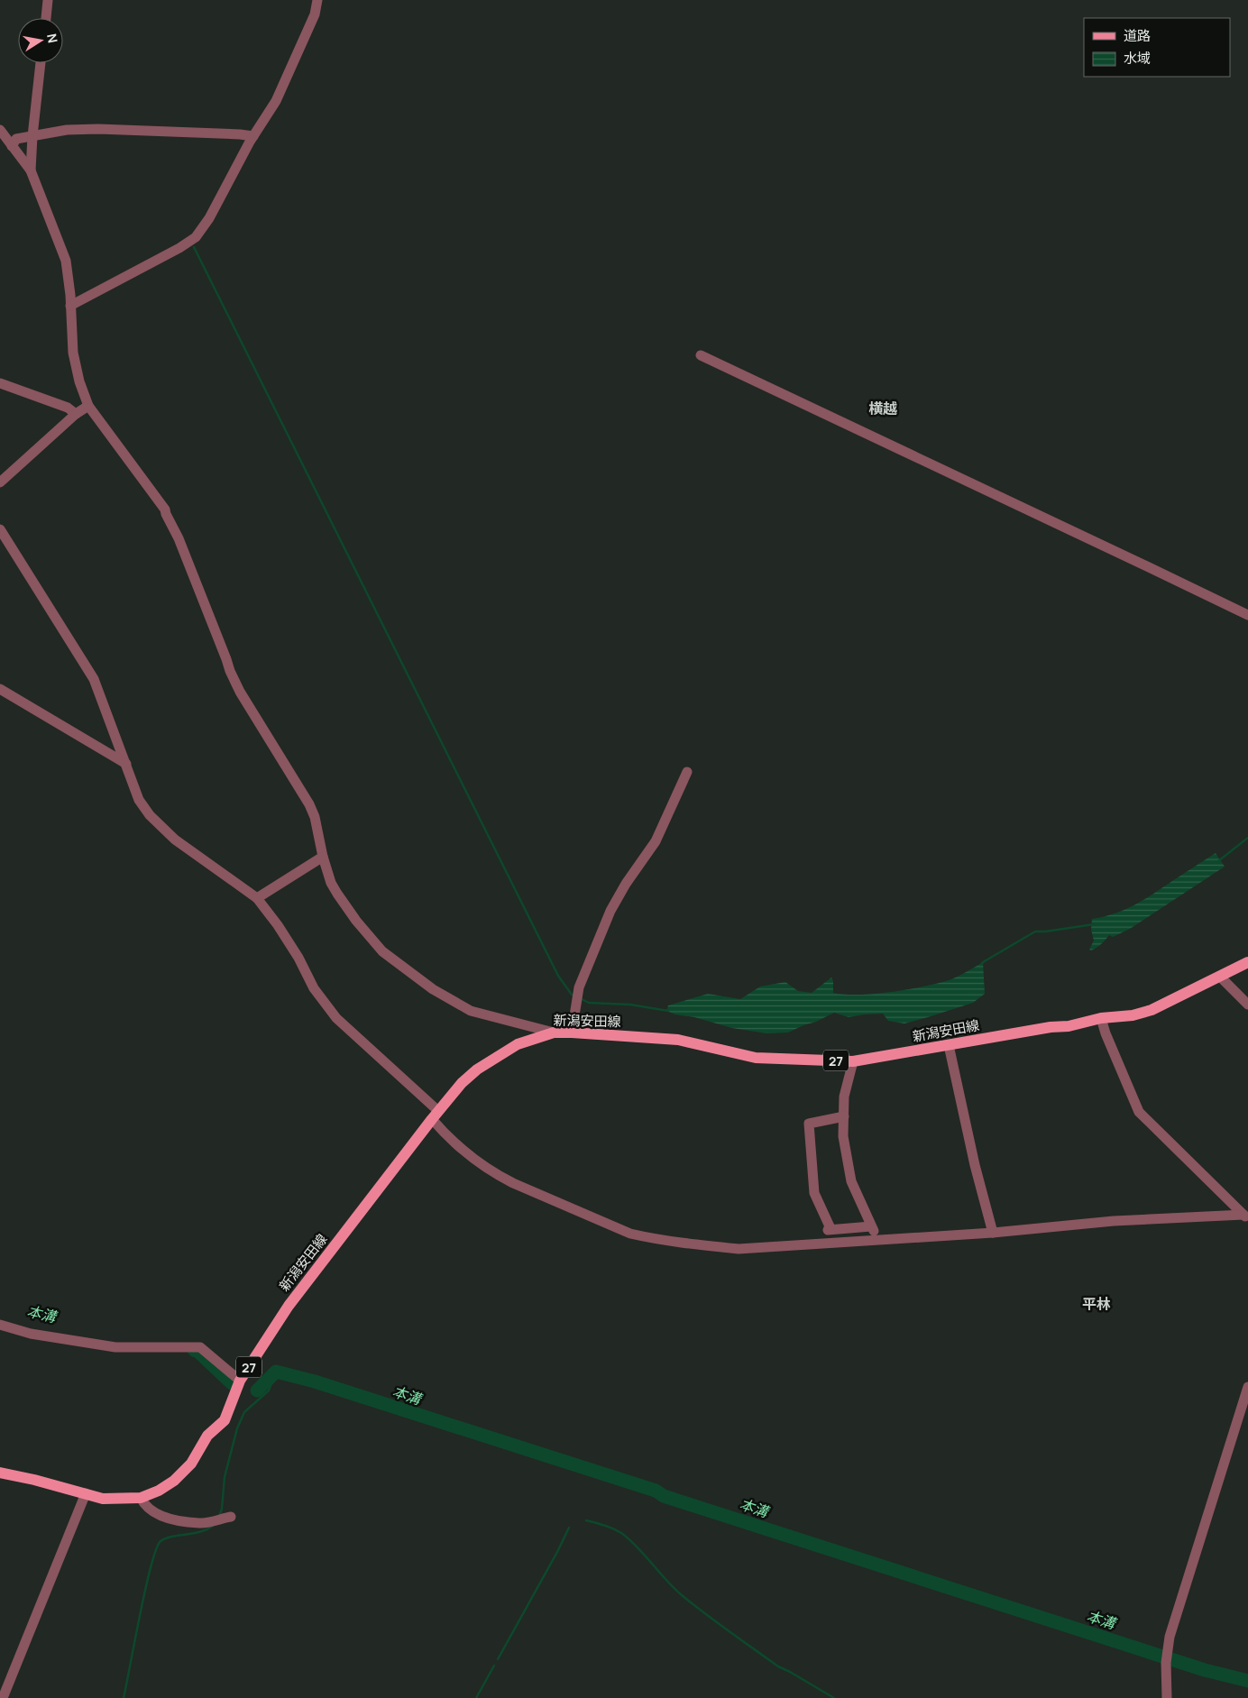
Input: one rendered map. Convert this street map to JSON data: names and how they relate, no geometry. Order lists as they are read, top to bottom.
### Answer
{
  "streets": {
    "main road": ["新潟安田線", "27"]
  },
  "districts": ["横越", "平林"],
  "water": ["本溝"],
  "legend": ["道路", "水域"],
  "north": "right"
}
